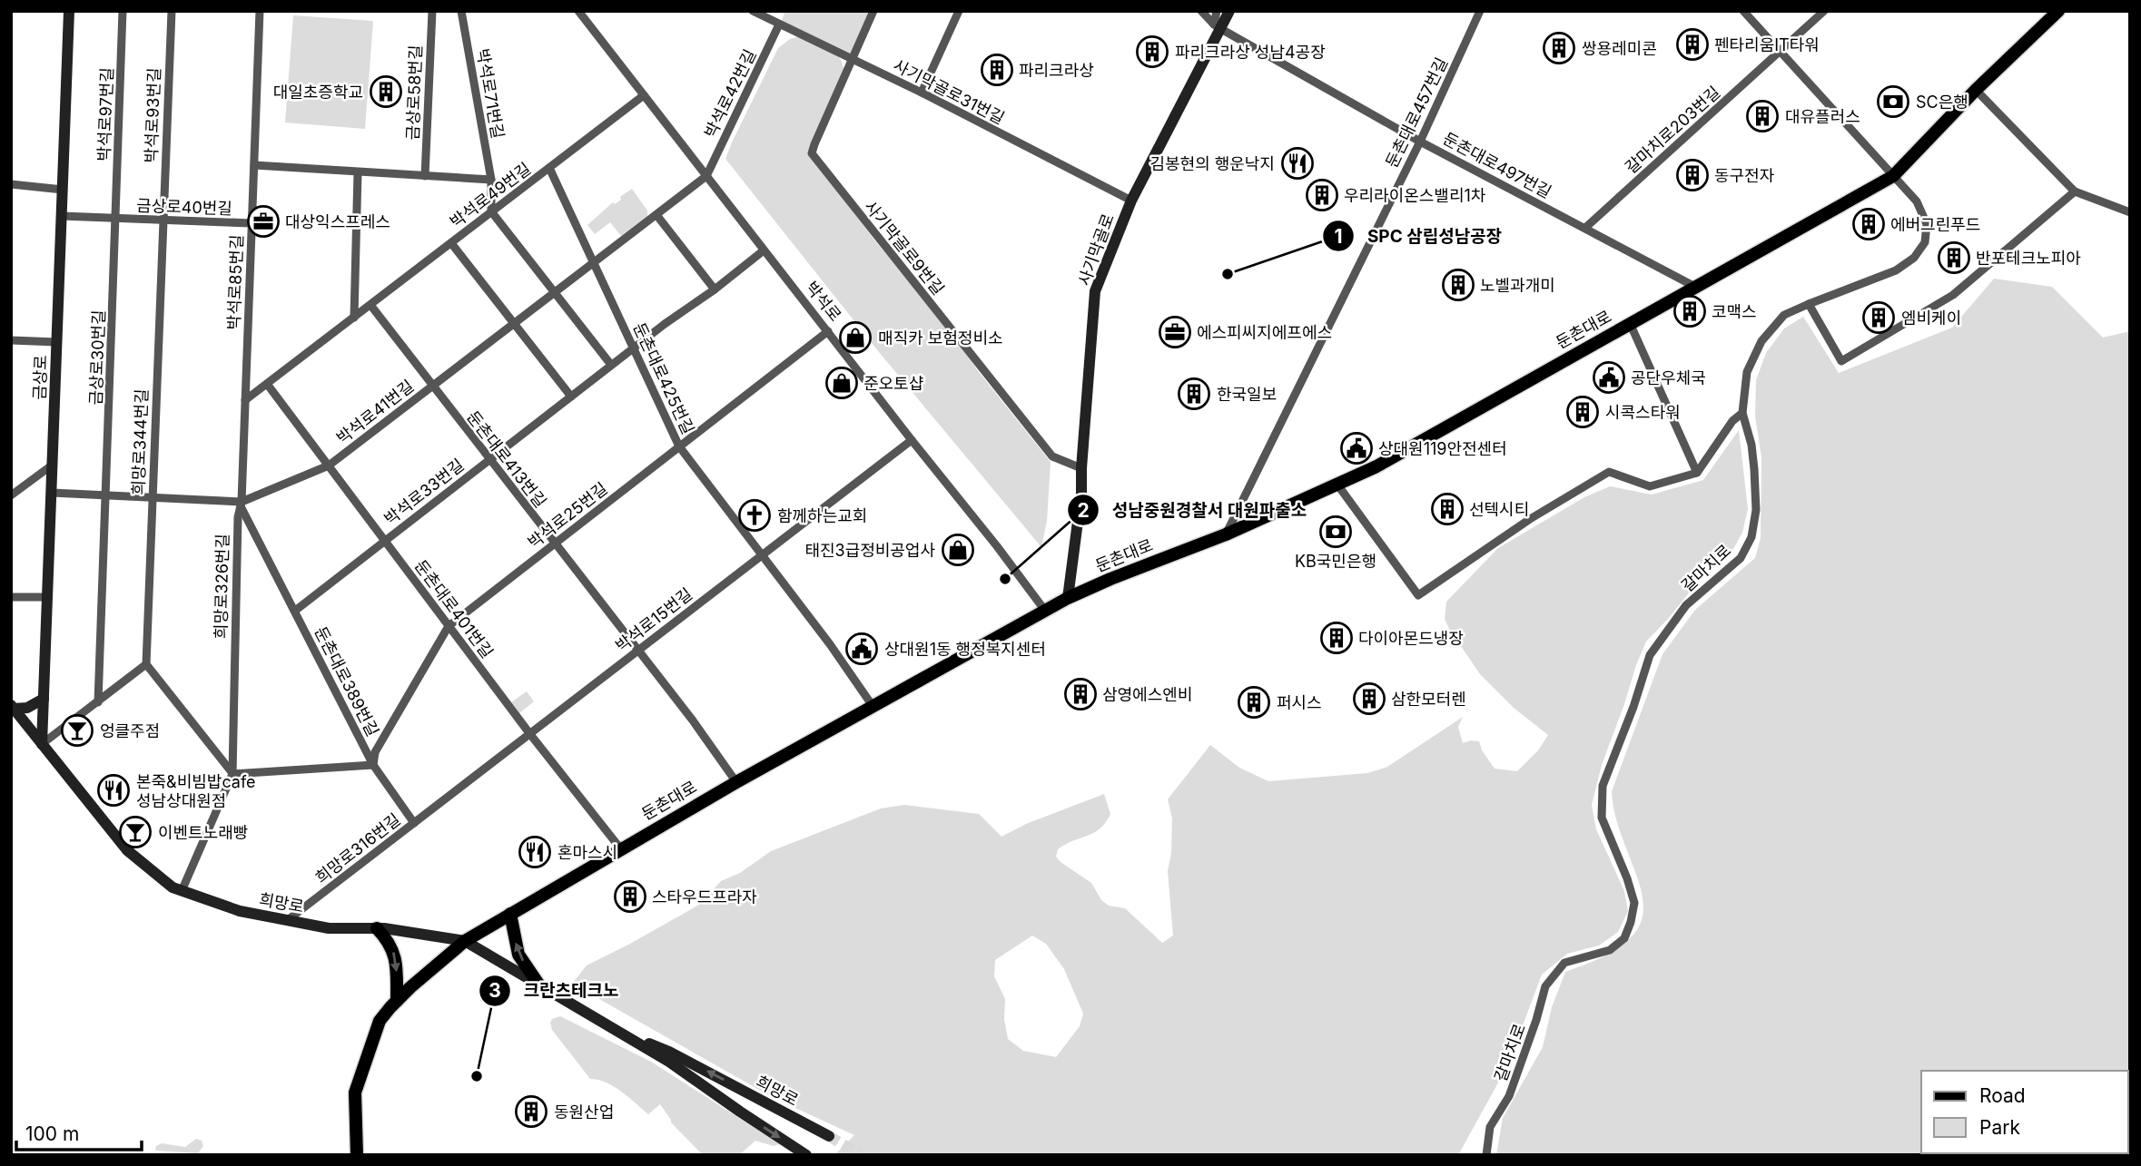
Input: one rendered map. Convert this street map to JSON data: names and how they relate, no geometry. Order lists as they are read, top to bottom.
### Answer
{
  "streets": {
    "main road": ["둔촌대로"],
    "street": [
      "사기막골로31번길",
      "금상로58번길",
      "박석로71번길",
      "박석로42번길",
      "둔촌대로457번길",
      "박석로97번길",
      "박석로93번길",
      "갈마치로203번길",
      "둔촌대로497번길",
      "박석로49번길",
      "금상로40번길",
      "사기막골로9번길",
      "사기막골로",
      "박석로85번길",
      "박석로",
      "금상로30번길",
      "금상로",
      "둔촌대로425번길",
      "박석로41번길",
      "희망로344번길",
      "둔촌대로413번길",
      "박석로33번길",
      "박석로25번길",
      "갈마치로",
      "희망로326번길",
      "둔촌대로401번길",
      "박석로15번길",
      "둔촌대로389번길",
      "희망로316번길",
      "희망로"
    ]
  },
  "crossings": [
    ["사기막골로31번길", "박석로42번길"],
    ["사기막골로31번길", "사기막골로9번길"],
    ["사기막골로31번길", "사기막골로"],
    ["박석로71번길", "박석로49번길"],
    ["박석로42번길", "박석로"],
    ["박석로42번길", "박석로41번길"],
    ["둔촌대로457번길", "둔촌대로497번길"],
    ["둔촌대로457번길", "둔촌대로"],
    ["박석로97번길", "금상로40번길"],
    ["박석로93번길", "금상로40번길"],
    ["박석로93번길", "희망로344번길"],
    ["갈마치로203번길", "둔촌대로497번길"],
    ["갈마치로203번길", "갈마치로"],
    ["둔촌대로497번길", "사기막골로"],
    ["둔촌대로497번길", "둔촌대로"],
    ["박석로49번길", "박석로85번길"],
    ["박석로49번길", "박석로"],
    ["박석로49번길", "둔촌대로425번길"],
    ["박석로49번길", "둔촌대로413번길"],
    ["박석로49번길", "희망로326번길"],
    ["박석로49번길", "둔촌대로401번길"],
    ["금상로40번길", "박석로85번길"],
    ["금상로40번길", "금상로30번길"],
    ["금상로40번길", "금상로"],
    ["금상로40번길", "희망로344번길"],
    ["사기막골로9번길", "사기막골로"],
    ["사기막골로", "둔촌대로"],
    ["박석로85번길", "희망로326번길"],
    ["박석로", "둔촌대로"],
    ["박석로", "박석로41번길"],
    ["박석로", "박석로33번길"],
    ["박석로", "박석로25번길"],
    ["박석로", "박석로15번길"],
    ["둔촌대로", "둔촌대로425번길"],
    ["둔촌대로", "둔촌대로413번길"],
    ["둔촌대로", "갈마치로"],
    ["둔촌대로", "둔촌대로401번길"],
    ["둔촌대로", "희망로"],
    ["금상로", "희망로"],
    ["둔촌대로425번길", "박석로41번길"],
    ["둔촌대로425번길", "박석로33번길"],
    ["둔촌대로425번길", "박석로25번길"],
    ["둔촌대로425번길", "박석로15번길"],
    ["박석로41번길", "둔촌대로413번길"],
    ["박석로41번길", "희망로326번길"],
    ["박석로41번길", "둔촌대로401번길"],
    ["박석로41번길", "둔촌대로389번길"],
    ["둔촌대로413번길", "박석로33번길"],
    ["둔촌대로413번길", "박석로25번길"],
    ["둔촌대로413번길", "박석로15번길"],
    ["박석로33번길", "둔촌대로401번길"],
    ["박석로33번길", "둔촌대로389번길"],
    ["박석로25번길", "둔촌대로401번길"],
    ["박석로25번길", "둔촌대로389번길"],
    ["희망로326번길", "둔촌대로389번길"],
    ["희망로326번길", "희망로"],
    ["둔촌대로401번길", "박석로15번길"],
    ["박석로15번길", "둔촌대로389번길"],
    ["박석로15번길", "희망로316번길"],
    ["둔촌대로389번길", "희망로316번길"],
    ["희망로316번길", "희망로"]
  ],
  "places": {
    "building": [
      "펜타리움IT타워",
      "쌍용레미콘",
      "파리크라상 성남4공장",
      "파리크라상",
      "대일초증학교",
      "대유플러스",
      "동구전자",
      "우리라이온스밸리1차",
      "에버그린푸드",
      "반포테크노피아",
      "노벨과개미",
      "코맥스",
      "엠비케이",
      "한국일보",
      "시콕스타워",
      "선텍시티",
      "다이아몬드냉장",
      "삼영에스엔비",
      "삼한모터렌",
      "퍼시스",
      "스타우드프라자",
      "동원산업"
    ],
    "bank": ["SC은행", "KB국민은행"],
    "restaurant": ["김봉현의 행운낙지", "본죽&비빔밥cafe 성남상대원점", "혼마스시"],
    "office": ["대상익스프레스", "에스피씨지에프에스"],
    "other": ["SPC 삼립성남공장", "성남중원경찰서 대원파출소", "크란츠테크노"],
    "shop": ["매직카 보험정비소", "준오토샵", "태진3급정비공업사"],
    "public building": ["공단우체국", "상대원119안전센터", "상대원1동 행정복지센터"],
    "church": ["함께하는교회"],
    "bar": ["엉클주점", "이벤트노래빵"]
  },
  "legend": ["Road", "Park"],
  "scale_bar": "100 m"
}
